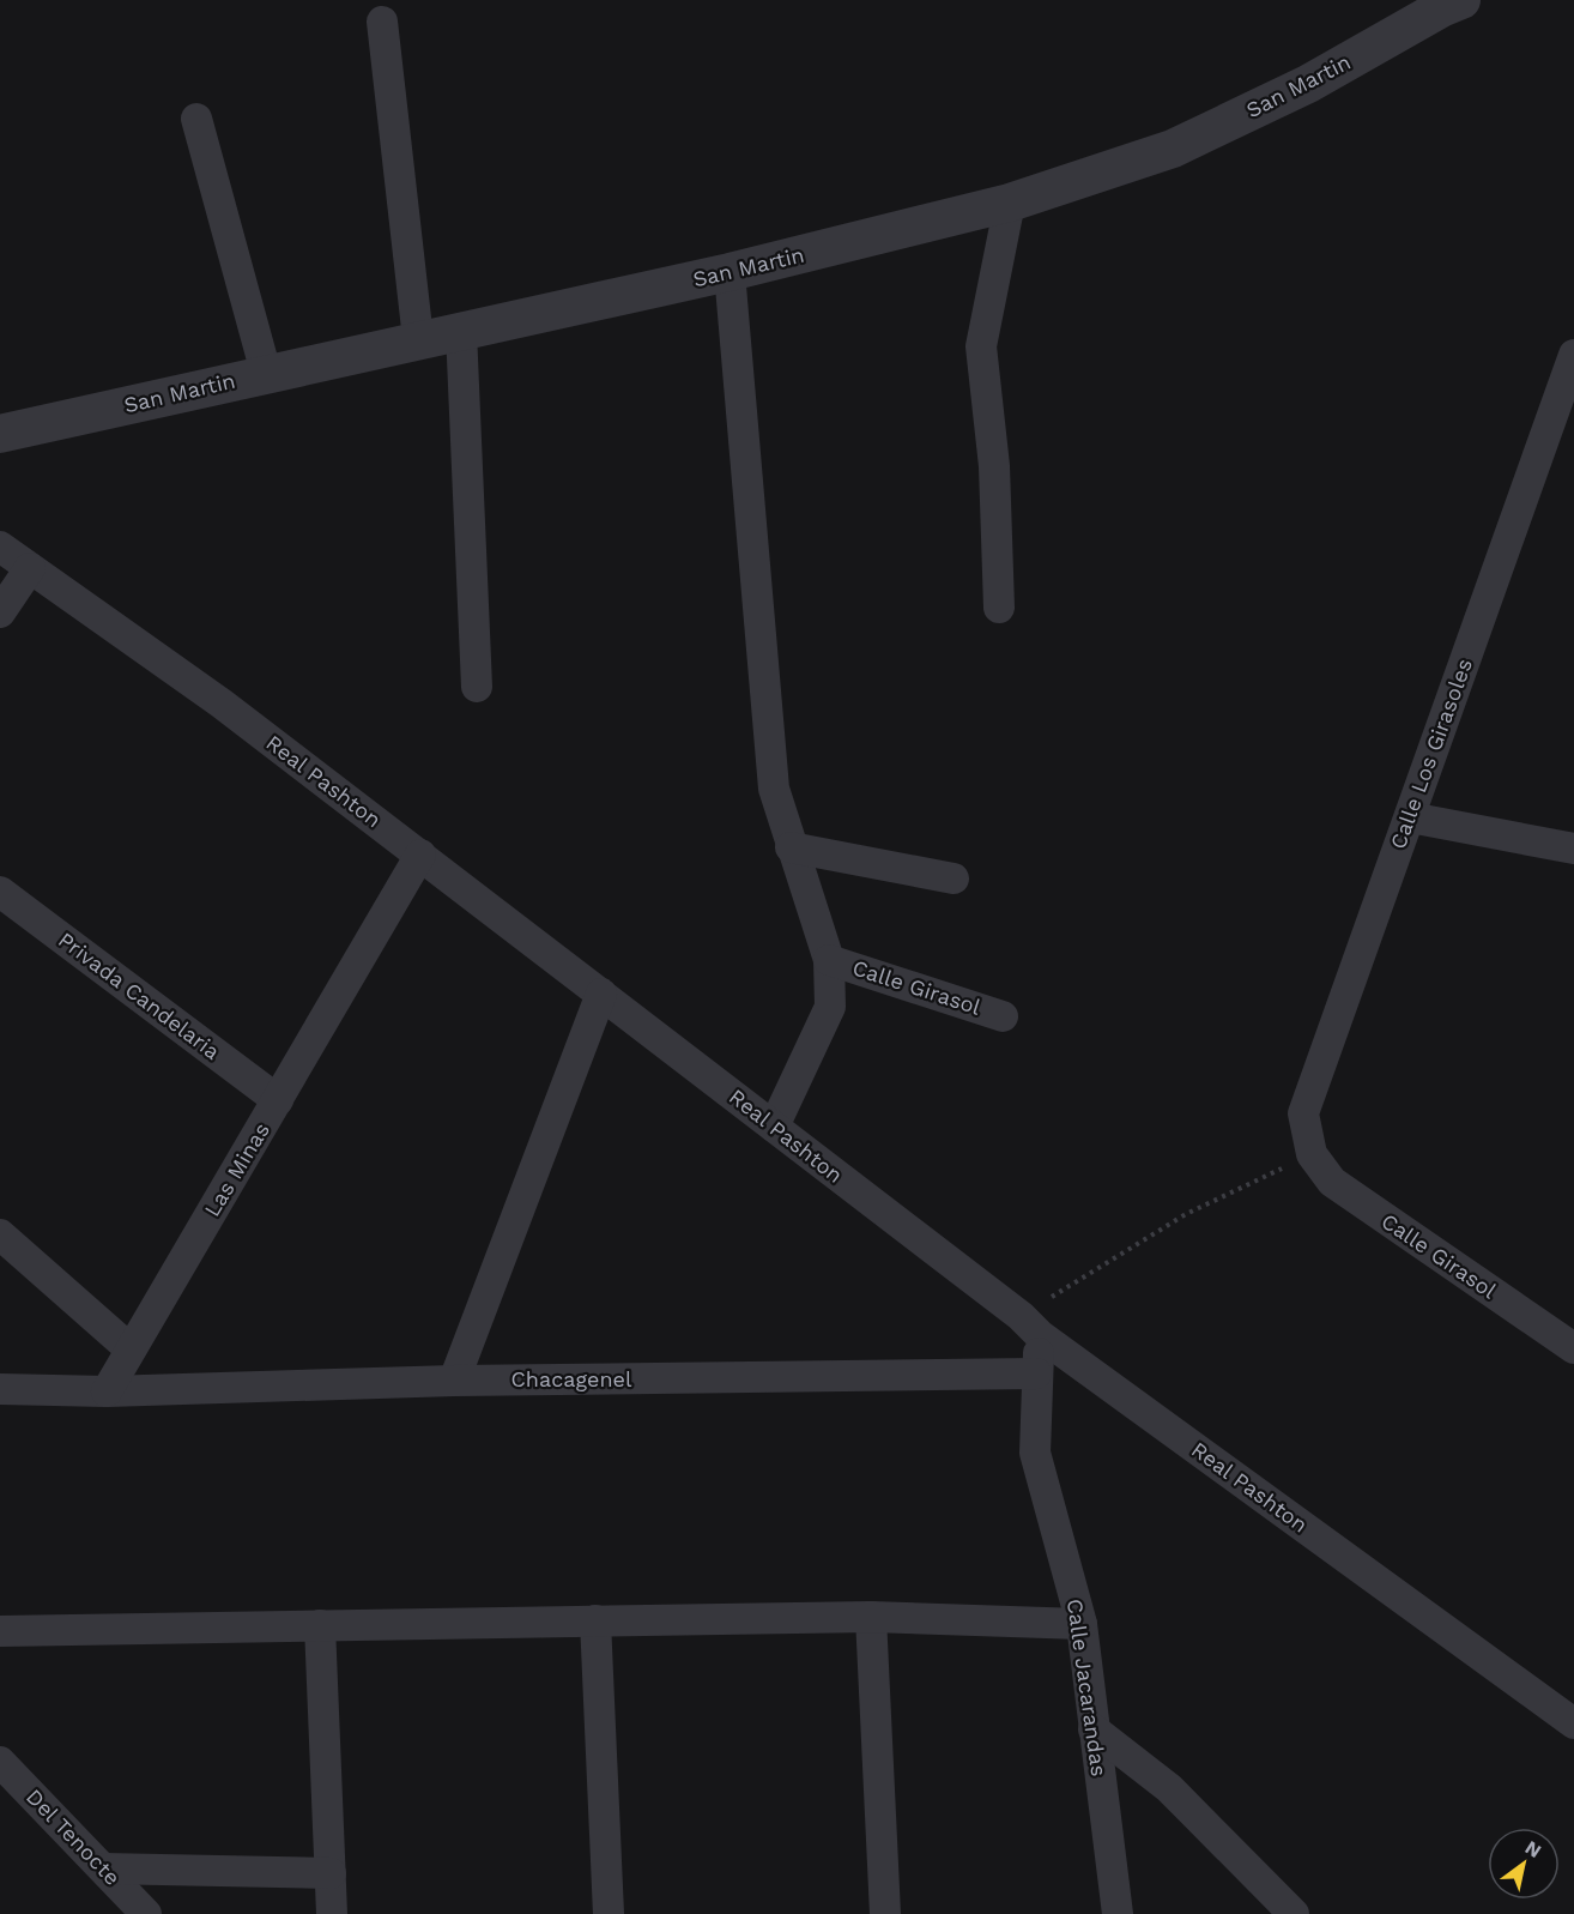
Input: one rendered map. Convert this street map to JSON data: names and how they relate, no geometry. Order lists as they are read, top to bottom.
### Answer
{
  "streets": {
    "street": [
      "San Martin",
      "Calle Los Girasoles",
      "Real Pashton",
      "Calle Girasol",
      "Privada Candelaria",
      "Las Minas",
      "Chacagenel",
      "Calle Jacarandas",
      "Del Tenocte"
    ]
  },
  "crossings": [
    ["Calle Los Girasoles", "Calle Girasol"],
    ["Real Pashton", "Las Minas"],
    ["Real Pashton", "Calle Jacarandas"],
    ["Privada Candelaria", "Las Minas"],
    ["Las Minas", "Chacagenel"],
    ["Chacagenel", "Calle Jacarandas"]
  ],
  "north": "top right"
}
